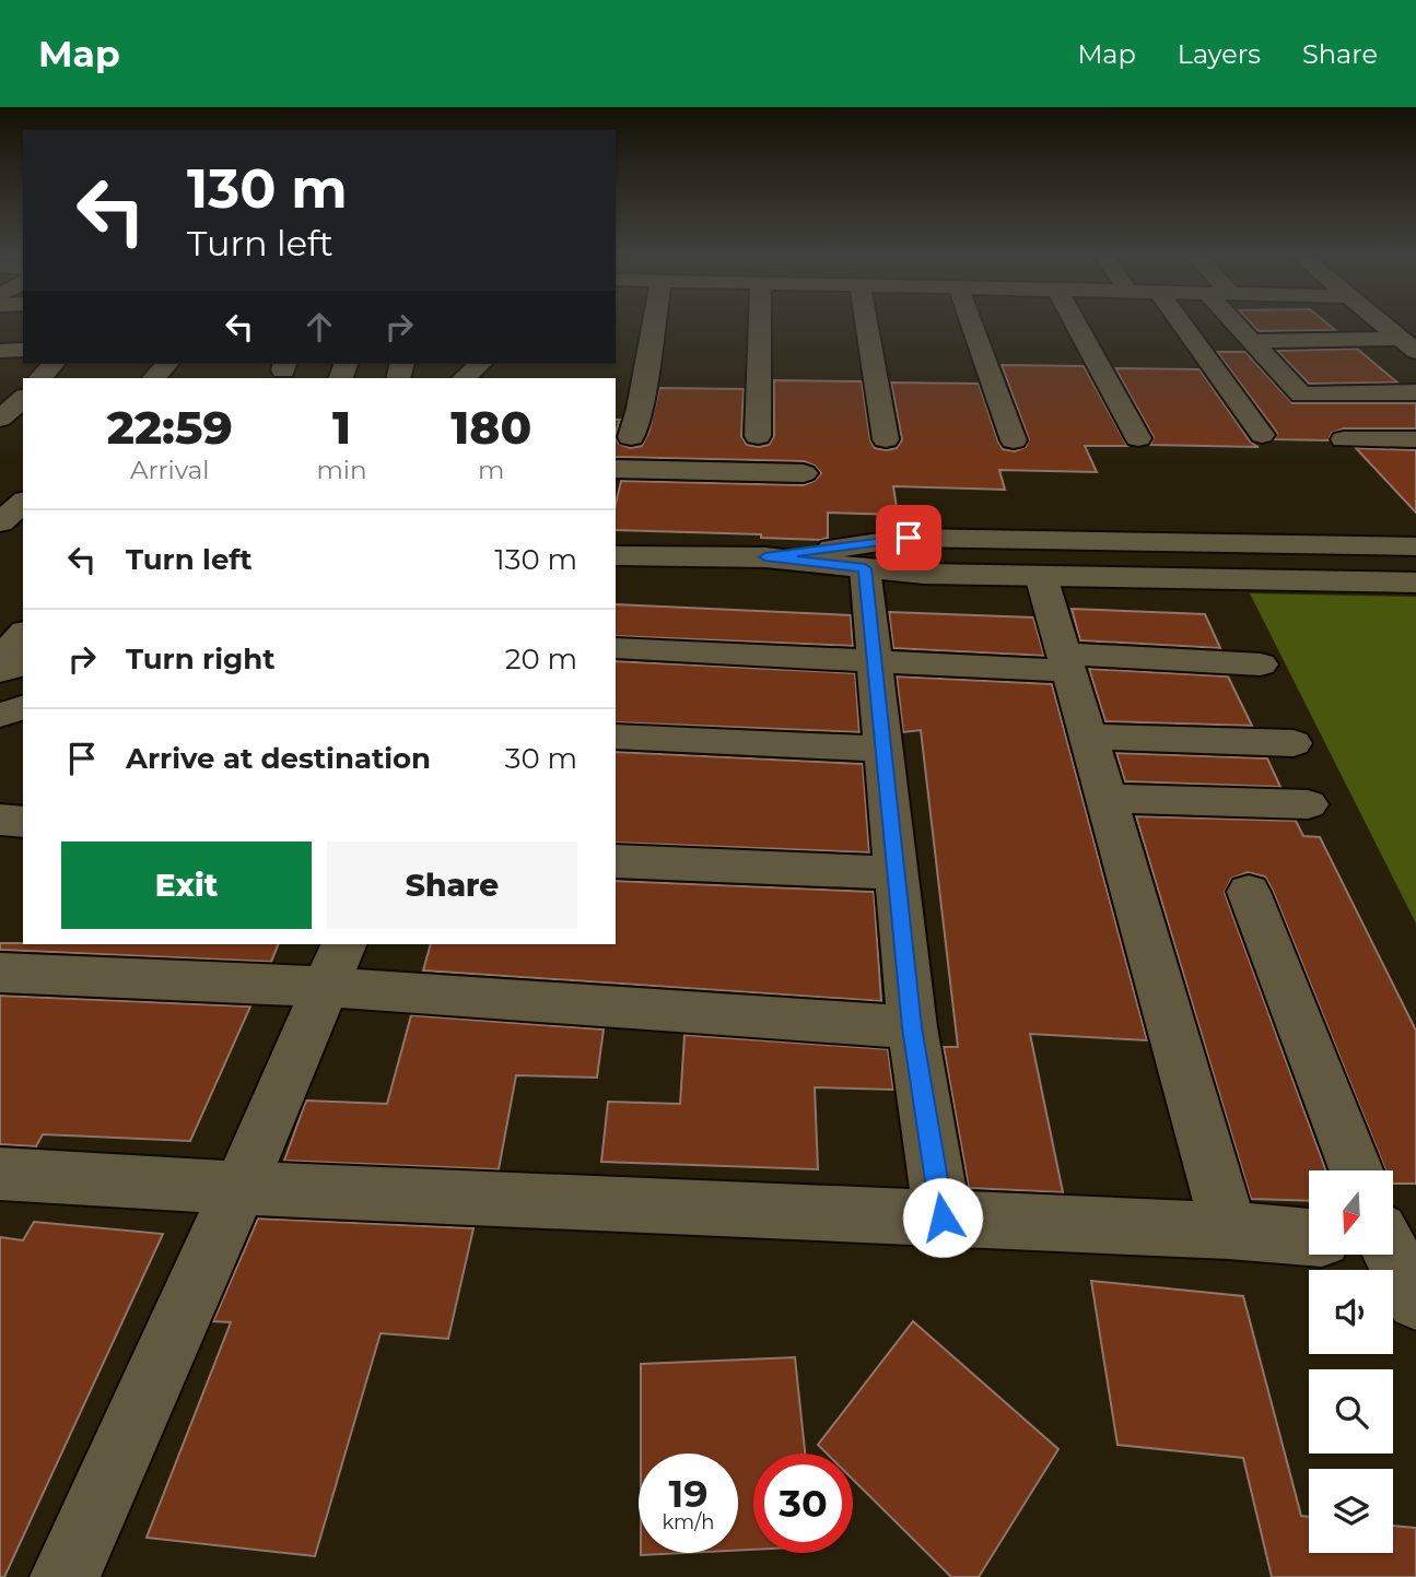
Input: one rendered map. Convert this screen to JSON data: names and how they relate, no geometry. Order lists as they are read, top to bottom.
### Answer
{
  "north": "bottom",
  "page": {
    "header": "Map",
    "nav": ["Map", "Layers", "Share"],
    "turn": ["130 m", "Turn left"],
    "eta": [
      "22:59",
      "Arrival",
      "1",
      "min",
      "180",
      "m"
    ],
    "list": [
      {
        "name": "Turn left",
        "value": "130 m"
      },
      {
        "name": "Turn right",
        "value": "20 m"
      },
      {
        "name": "Arrive at destination",
        "value": "30 m"
      }
    ],
    "buttons": ["Exit", "Share"],
    "speed": "19 km/h",
    "limit": "30"
  }
}
